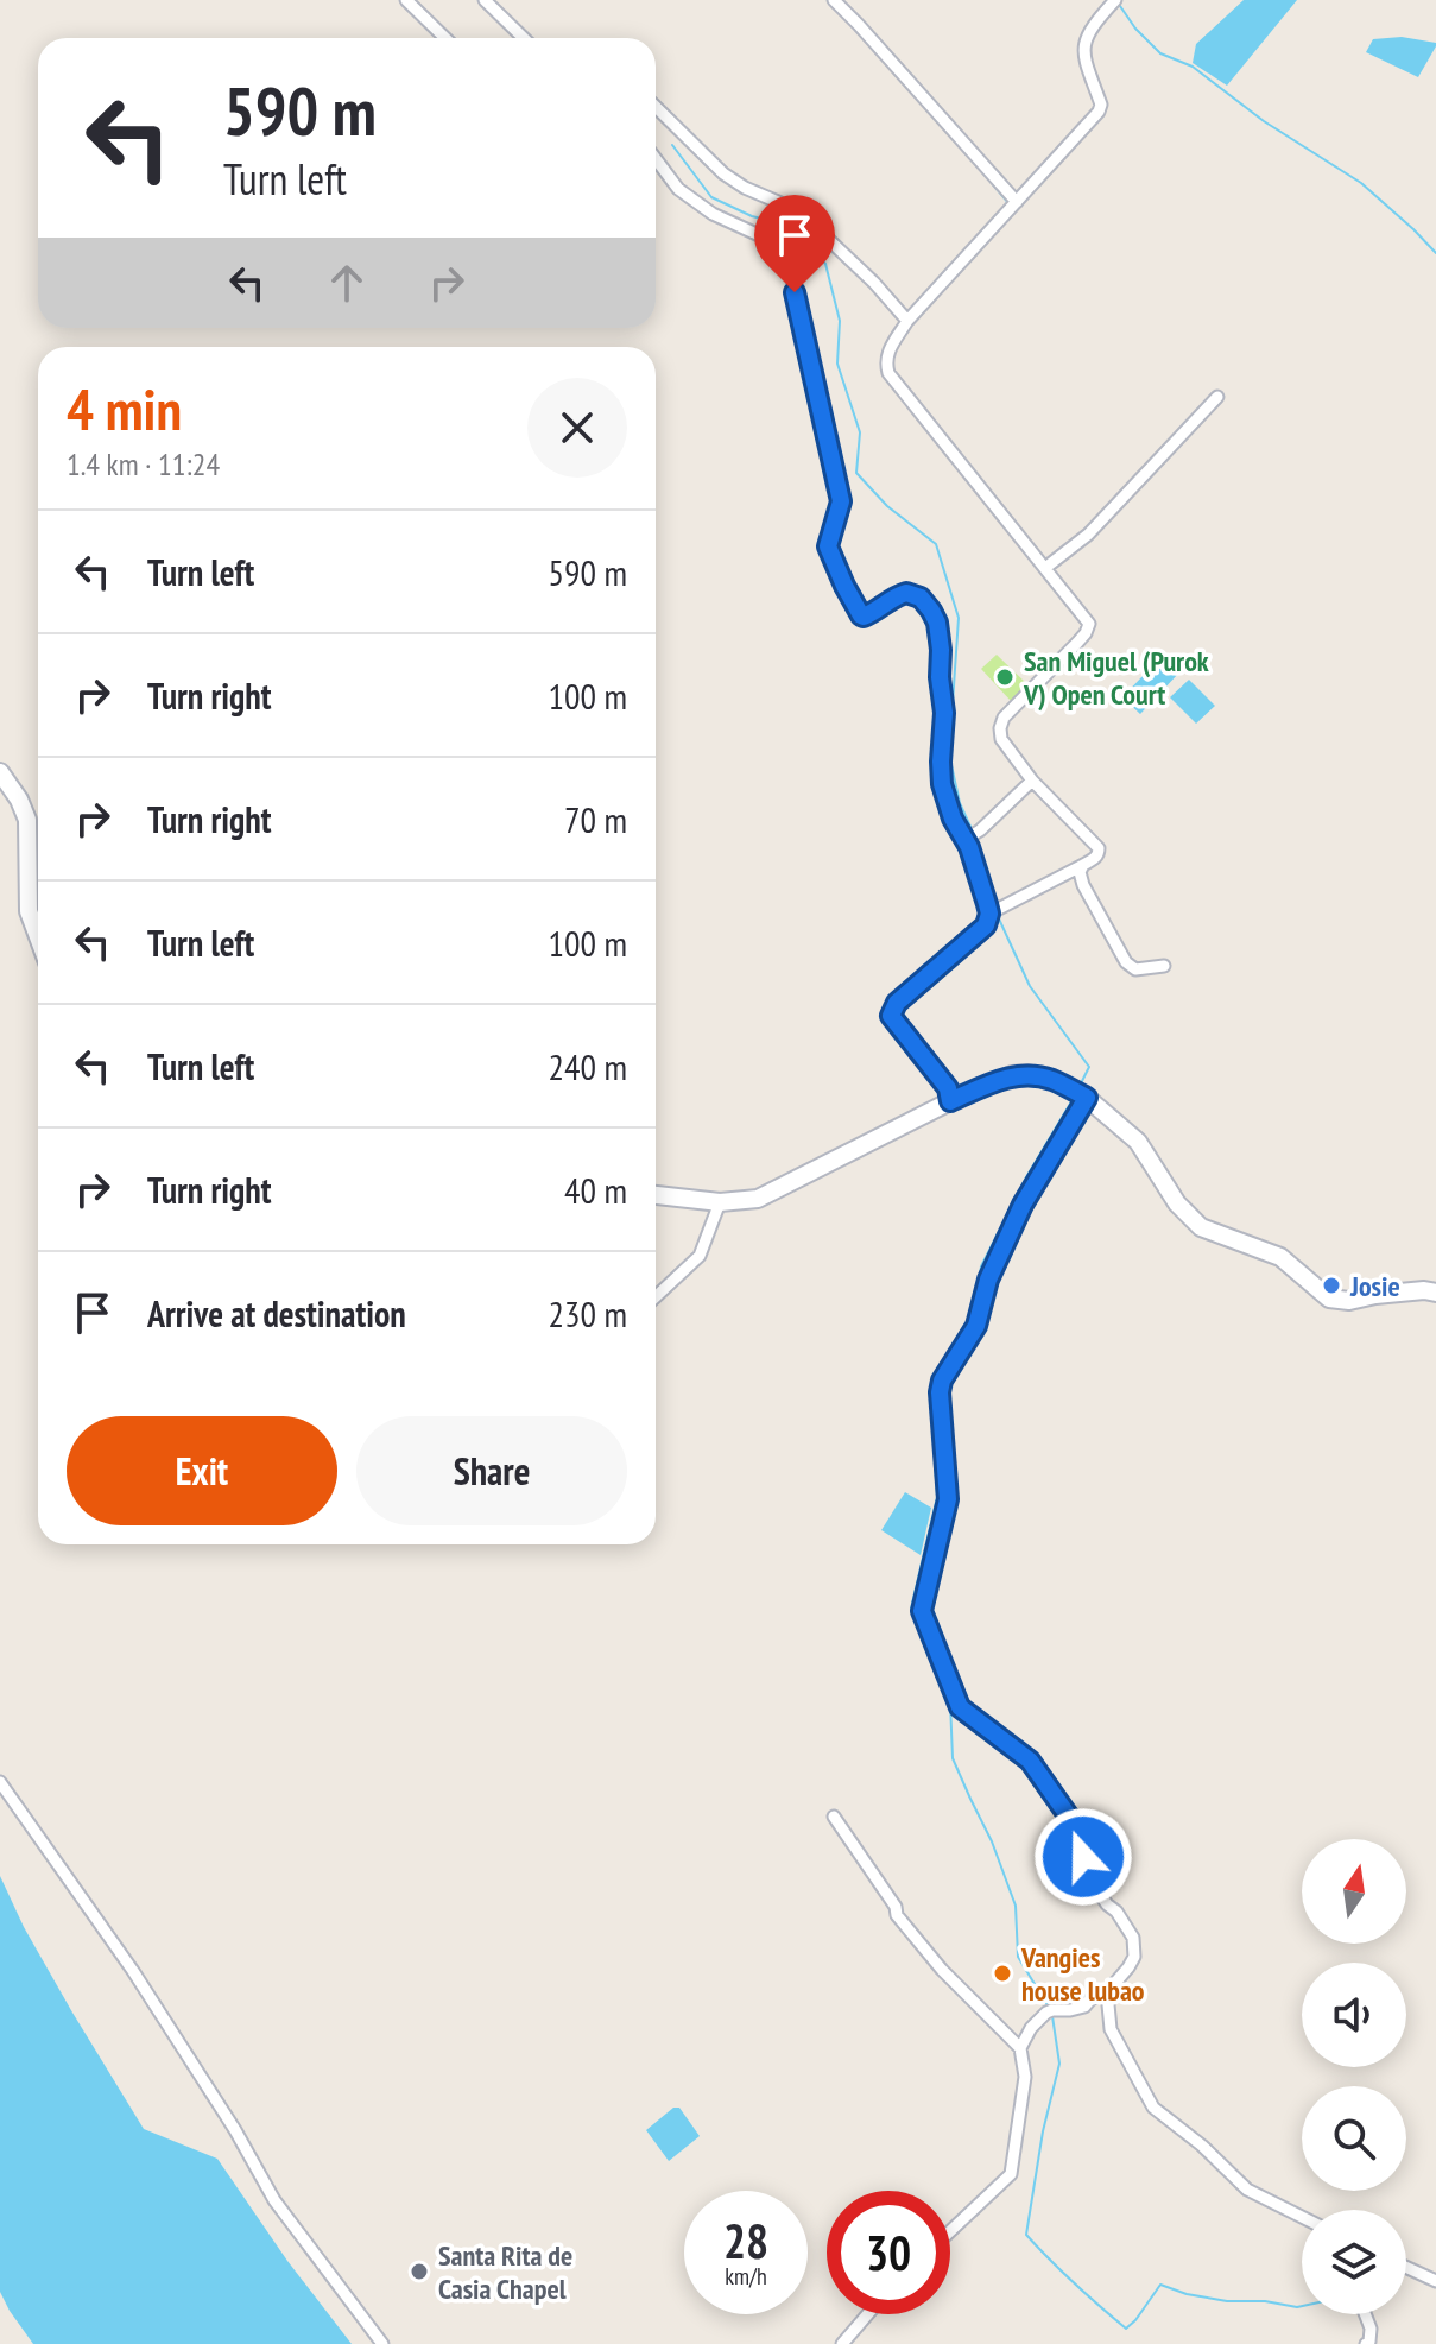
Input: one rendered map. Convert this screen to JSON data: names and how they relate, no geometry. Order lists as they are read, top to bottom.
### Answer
{
  "places": [
    "San Miguel (Purok V) Open Court",
    "Josie",
    "Vangies house lubao",
    "Santa Rita de Casia Chapel"
  ],
  "north": "top",
  "page": {
    "turn": ["590 m", "Turn left"],
    "heading": ["4 min", "1.4 km · 11:24"],
    "list": [
      {
        "name": "Turn left",
        "value": "590 m"
      },
      {
        "name": "Turn right",
        "value": "100 m"
      },
      {
        "name": "Turn right",
        "value": "70 m"
      },
      {
        "name": "Turn left",
        "value": "100 m"
      },
      {
        "name": "Turn left",
        "value": "240 m"
      },
      {
        "name": "Turn right",
        "value": "40 m"
      },
      {
        "name": "Arrive at destination",
        "value": "230 m"
      }
    ],
    "buttons": ["Exit", "Share"],
    "speed": "28 km/h",
    "limit": "30"
  }
}
